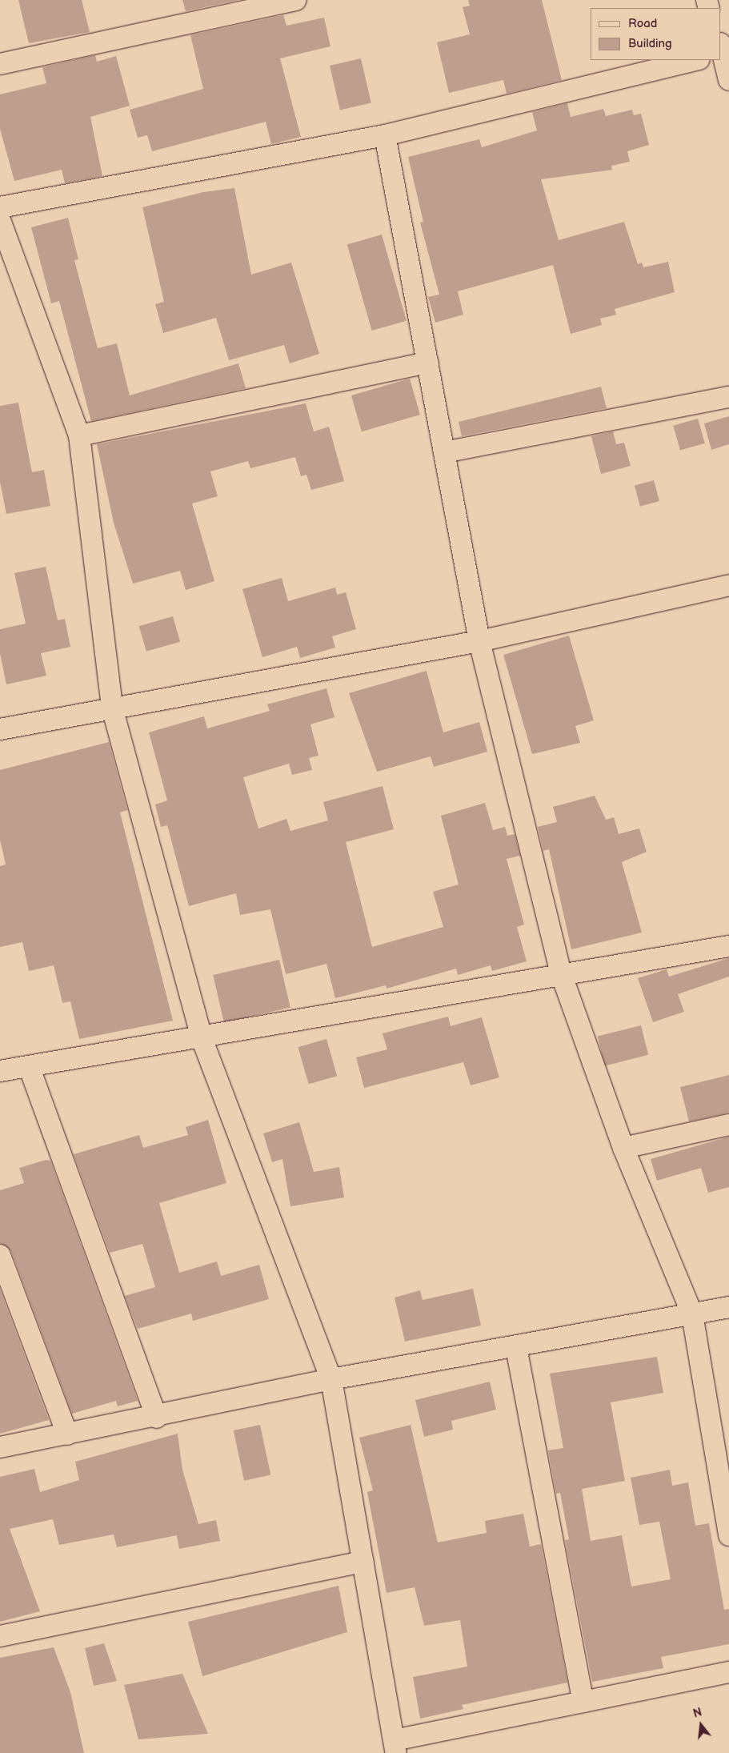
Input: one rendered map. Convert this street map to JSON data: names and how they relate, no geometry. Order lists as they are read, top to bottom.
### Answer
{
  "legend": ["Road", "Building"],
  "north": "top"
}
